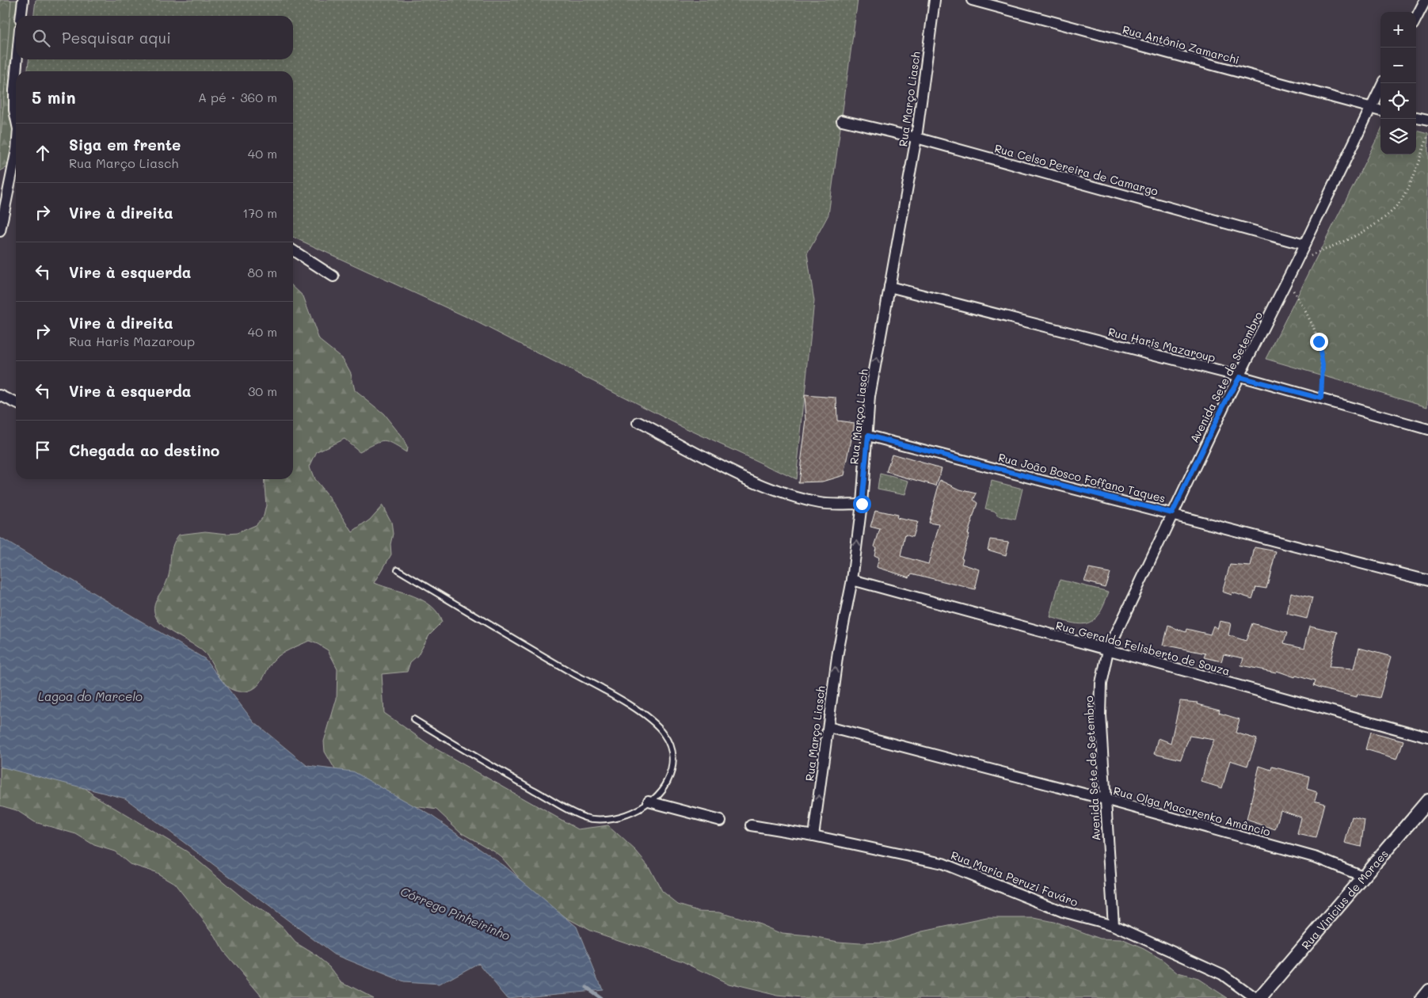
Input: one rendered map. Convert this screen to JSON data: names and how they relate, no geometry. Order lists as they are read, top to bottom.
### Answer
{
  "streets": {
    "street": [
      "Rua Antônio Zamarchi",
      "Rua Março Liasch",
      "Rua Celso Pereira de Camargo",
      "Rua Haris Mazaroup",
      "Avenida Sete de Setembro",
      "Rua João Bosco Foffano Taques",
      "Rua Geraldo Felisberto de Souza",
      "Rua Olga Macarenko Amâncio",
      "Rua Maria Peruzi Faváro",
      "Rua Vinicius de Moraes"
    ]
  },
  "crossings": [
    ["Rua Antônio Zamarchi", "Avenida Sete de Setembro"],
    ["Rua Março Liasch", "Rua Celso Pereira de Camargo"],
    ["Rua Março Liasch", "Rua Haris Mazaroup"],
    ["Rua Março Liasch", "Rua João Bosco Foffano Taques"],
    ["Rua Março Liasch", "Rua Geraldo Felisberto de Souza"],
    ["Rua Março Liasch", "Rua Olga Macarenko Amâncio"],
    ["Rua Março Liasch", "Rua Maria Peruzi Faváro"],
    ["Rua Celso Pereira de Camargo", "Avenida Sete de Setembro"],
    ["Rua Haris Mazaroup", "Avenida Sete de Setembro"],
    ["Avenida Sete de Setembro", "Rua João Bosco Foffano Taques"],
    ["Avenida Sete de Setembro", "Rua Geraldo Felisberto de Souza"],
    ["Avenida Sete de Setembro", "Rua Olga Macarenko Amâncio"],
    ["Avenida Sete de Setembro", "Rua Maria Peruzi Faváro"],
    ["Rua Olga Macarenko Amâncio", "Rua Vinicius de Moraes"]
  ],
  "one_way": ["Rua Março Liasch"],
  "water": ["Lagoa do Marcelo", "Córrego Pinheirinho"],
  "page": {
    "map_buttons": ["+", "−"],
    "search": "Pesquisar aqui",
    "heading": ["5 min", "A pé · 360 m"],
    "list": [
      ["Siga em frente", "Rua Março Liasch", "40 m"],
      ["Vire à direita", "170 m"],
      ["Vire à esquerda", "80 m"],
      ["Vire à direita", "Rua Haris Mazaroup", "40 m"],
      ["Vire à esquerda", "30 m"],
      "Chegada ao destino"
    ]
  }
}
